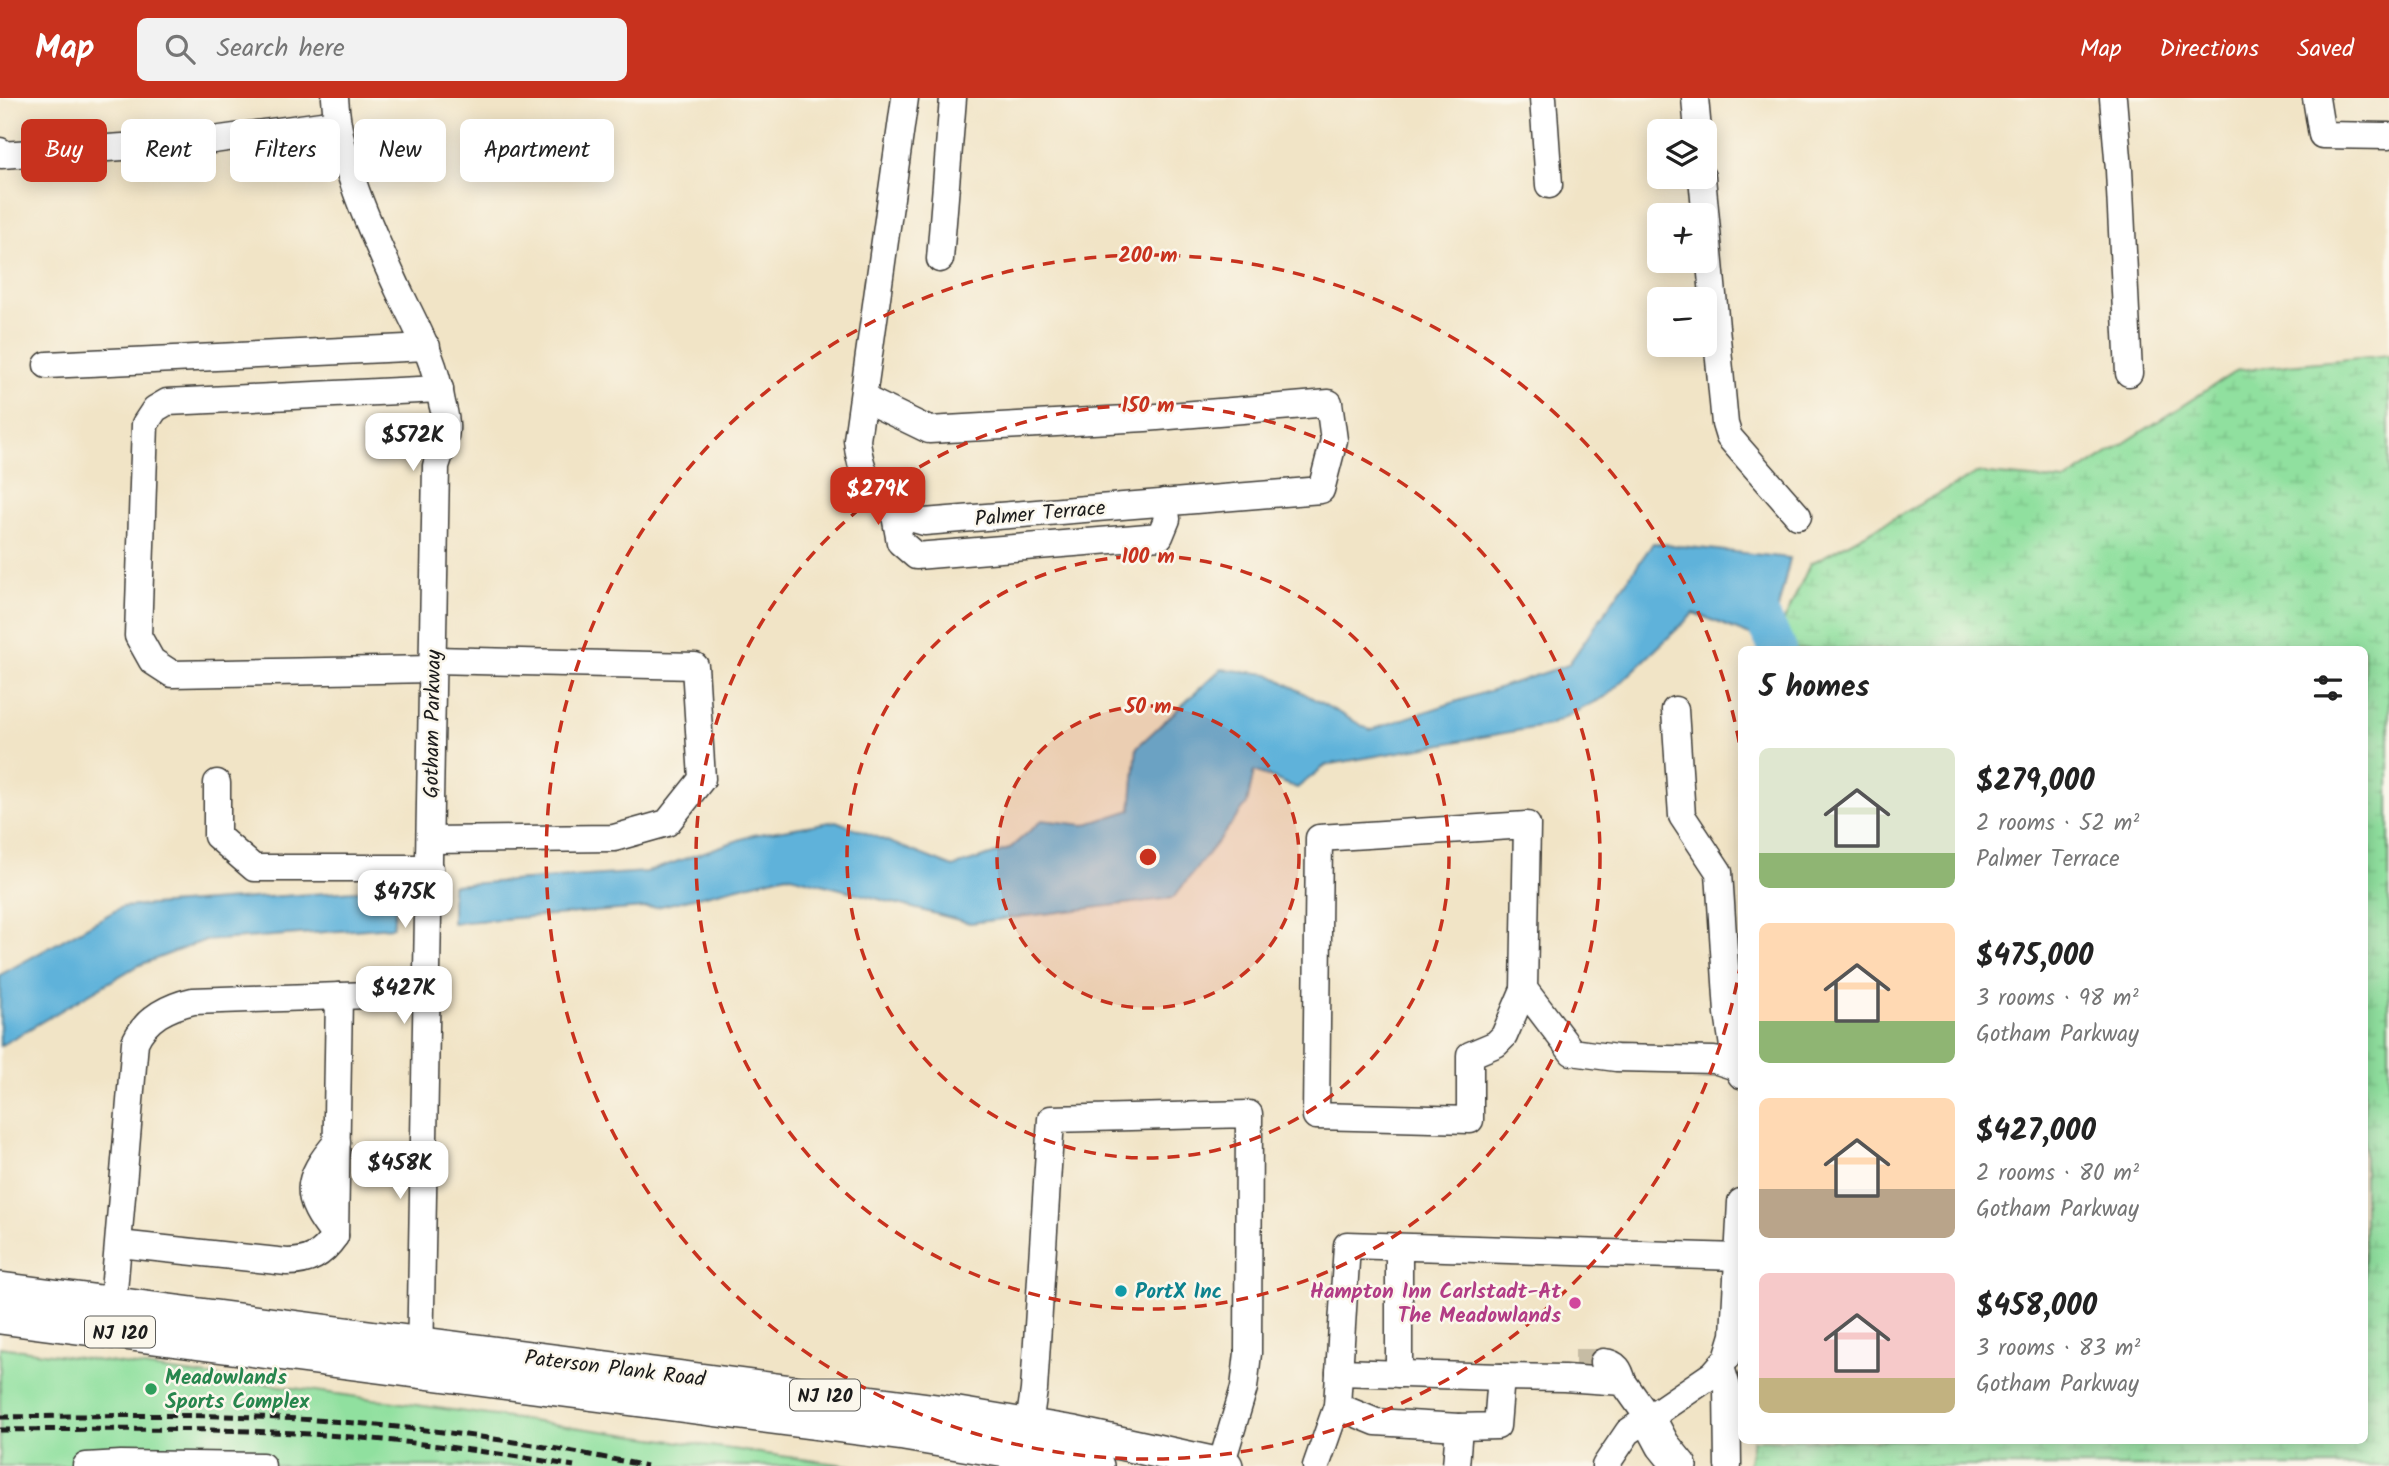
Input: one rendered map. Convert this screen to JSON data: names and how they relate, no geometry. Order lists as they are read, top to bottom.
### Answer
{
  "streets": {
    "main road": ["NJ 120", "Paterson Plank Road"],
    "street": ["Palmer Terrace", "Gotham Parkway"]
  },
  "crossings": [
    ["Gotham Parkway", "Paterson Plank Road"]
  ],
  "places": ["PortX Inc", "Hampton Inn Carlstadt-At The Meadowlands", "Meadowlands Sports Complex"],
  "page": {
    "header": "Map",
    "search": "Search here",
    "nav": ["Map", "Directions", "Saved"],
    "map_buttons": ["+", "−"],
    "chip": [
      "Buy",
      "Rent",
      "Filters",
      "New",
      "Apartment"
    ],
    "price": [
      "$572K",
      "$279K",
      "$475K",
      "$427K",
      "$458K"
    ],
    "heading": "5 homes",
    "list": [
      {
        "name": "$279,000",
        "note": "2 rooms · 52 m² · Palmer Terrace"
      },
      {
        "name": "$475,000",
        "note": "3 rooms · 98 m² · Gotham Parkway"
      },
      {
        "name": "$427,000",
        "note": "2 rooms · 80 m² · Gotham Parkway"
      },
      {
        "name": "$458,000",
        "note": "3 rooms · 83 m² · Gotham Parkway"
      }
    ]
  },
  "rings": [
    "200 m",
    "150 m",
    "100 m",
    "50 m"
  ]
}
